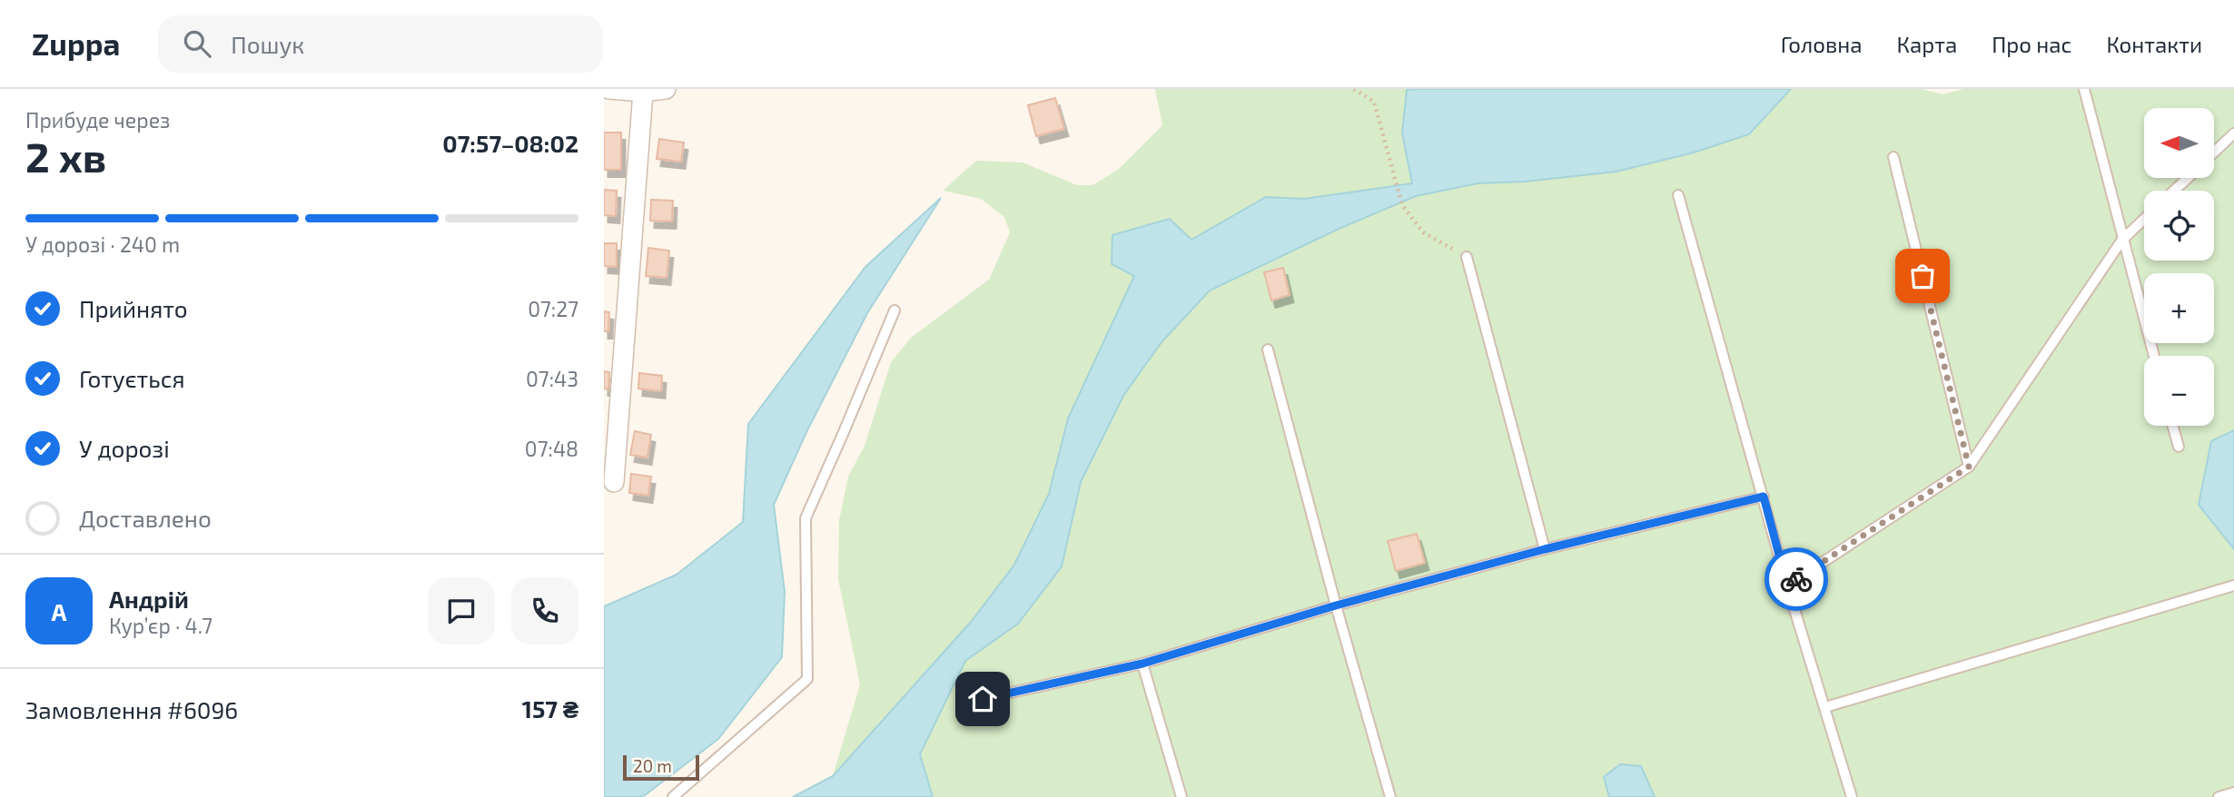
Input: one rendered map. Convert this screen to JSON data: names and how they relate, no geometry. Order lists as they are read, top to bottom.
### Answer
{
  "scale_bar": "20 m",
  "north": "left",
  "page": {
    "header": "Zuppa",
    "search": "Пошук",
    "nav": [
      "Головна",
      "Карта",
      "Про нас",
      "Контакти"
    ],
    "heading": ["2 хв", "Прибуде через", "07:57–08:02"],
    "panel": [
      "Андрій",
      "Кур’єр · 4.7",
      "Замовлення #6096",
      "157 ₴"
    ],
    "map_buttons": ["+", "−"],
    "bar": "У дорозі · 240 m",
    "list": [
      ["Прийнято", "07:27"],
      ["Готується", "07:43"],
      ["У дорозі", "07:48"],
      "Доставлено"
    ],
    "round": "А",
    "scale": "20 m"
  }
}
